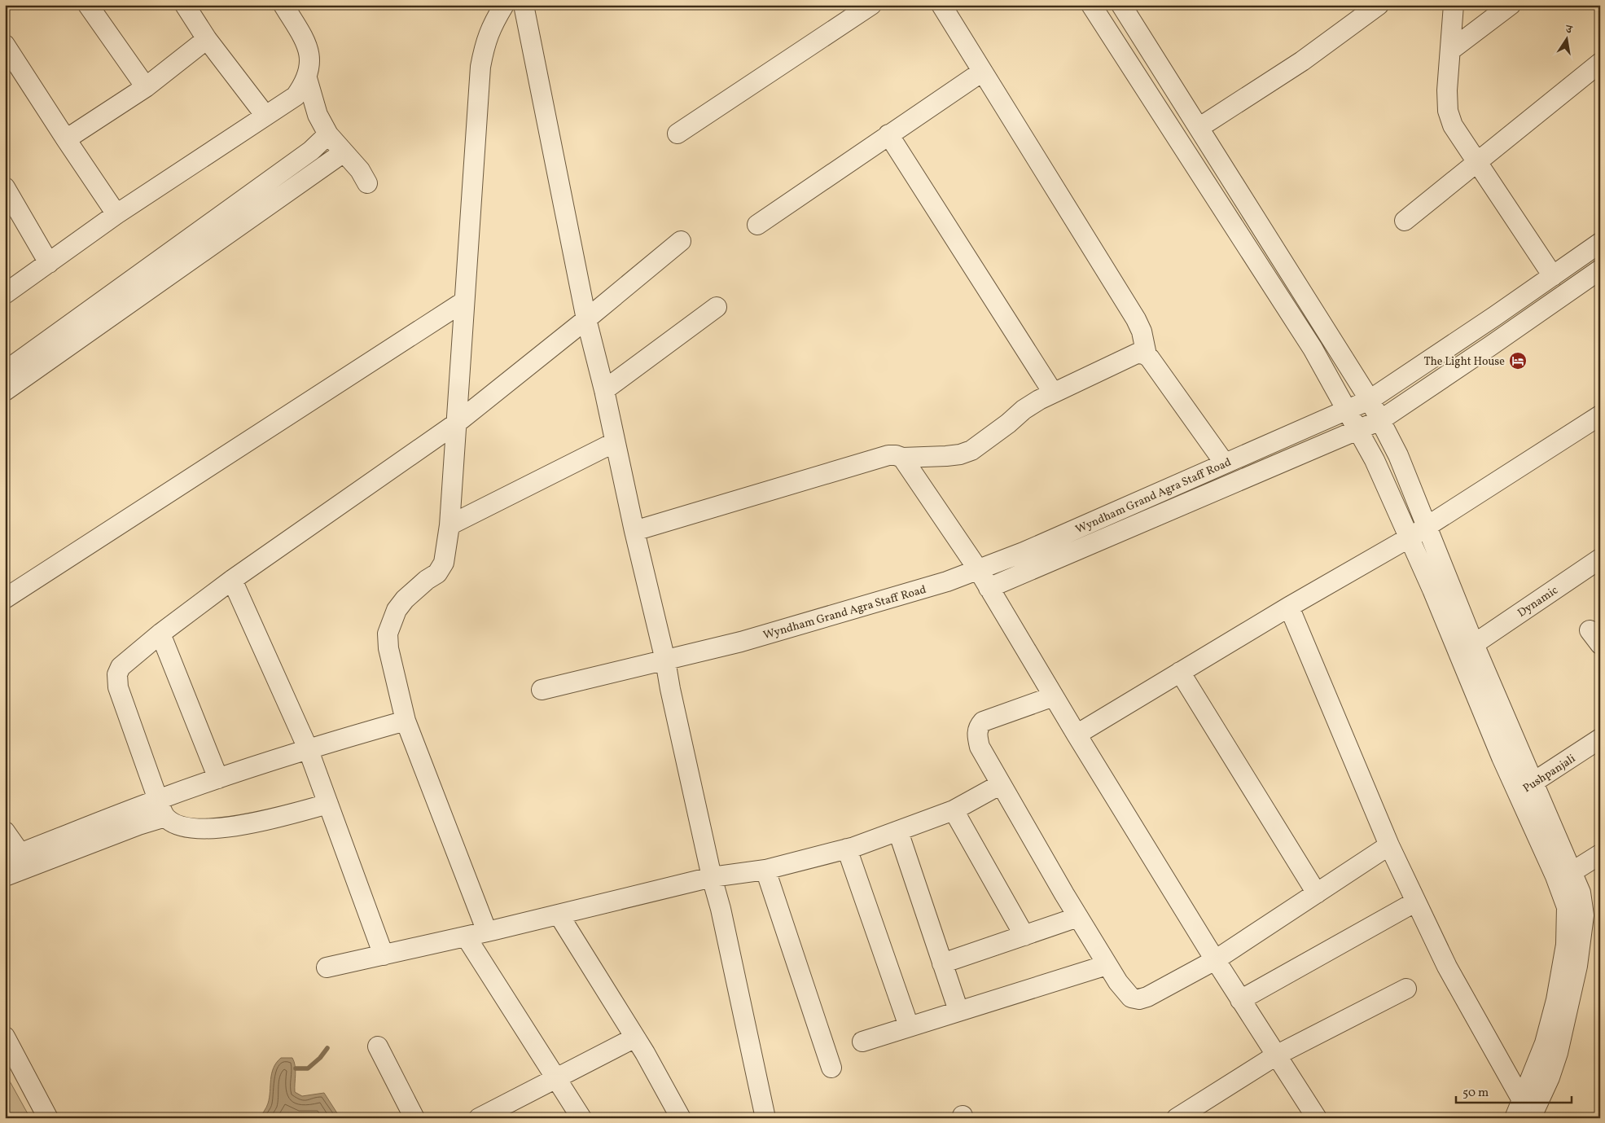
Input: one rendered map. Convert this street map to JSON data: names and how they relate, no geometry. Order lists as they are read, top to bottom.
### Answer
{
  "streets": {
    "street": ["Wyndham Grand Agra Staff Road", "Dynamic", "Pushpanjali"]
  },
  "places": {
    "hotel": ["The Light House"]
  },
  "scale_bar": "50 m",
  "north": "top"
}
